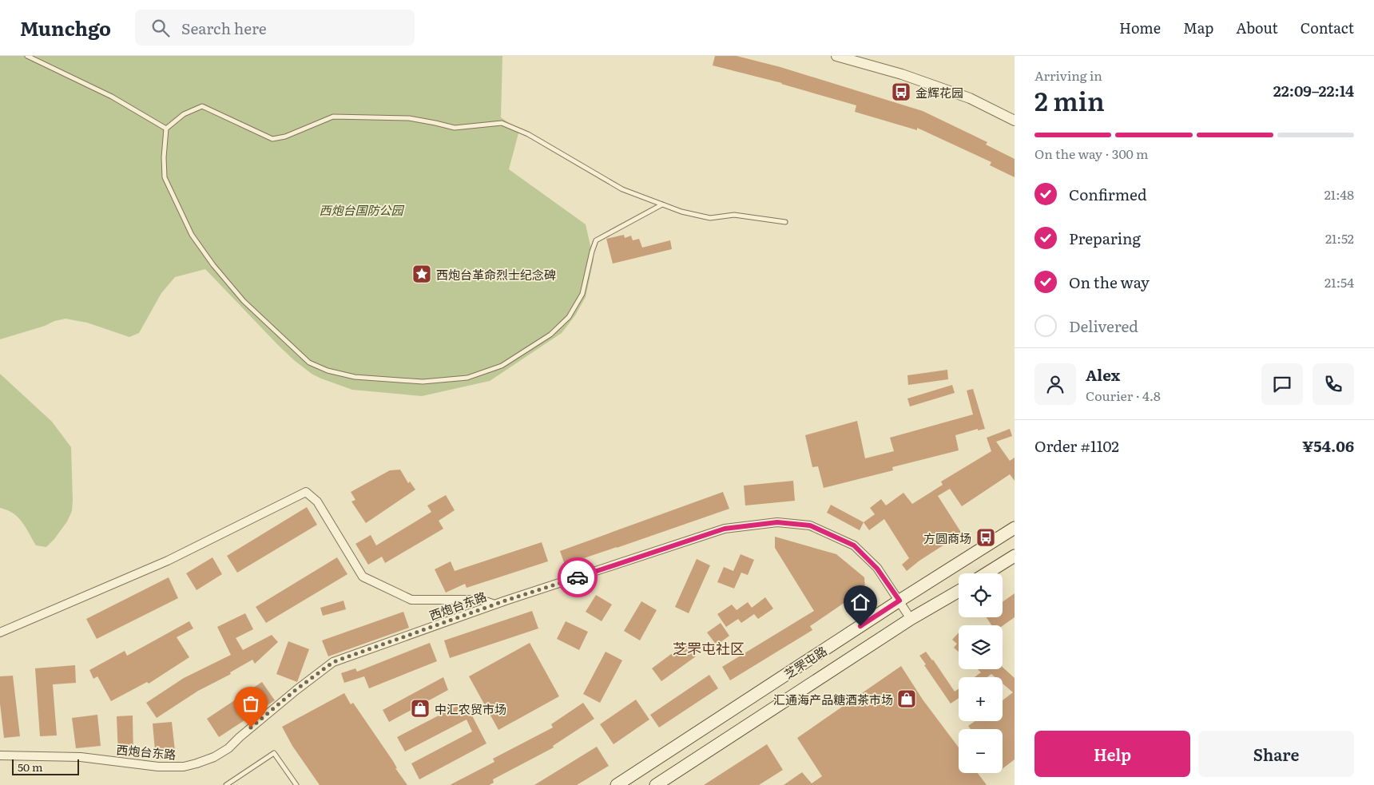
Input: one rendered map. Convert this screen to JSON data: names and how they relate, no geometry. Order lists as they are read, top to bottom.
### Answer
{
  "streets": {
    "main road": ["芝罘屯路"],
    "street": ["西炮台东路"]
  },
  "crossings": [
    ["西炮台东路", "芝罘屯路"]
  ],
  "districts": ["芝罘屯社区"],
  "parks": ["西炮台国防公园"],
  "places": {
    "bus stop": ["金辉花园", "方圆商场"],
    "place": ["西炮台革命烈士纪念碑"],
    "shop": ["汇通海产品糖酒茶市场", "中汇农贸市场"]
  },
  "scale_bar": "50 m",
  "page": {
    "header": "Munchgo",
    "search": "Search here",
    "nav": [
      "Home",
      "Map",
      "About",
      "Contact"
    ],
    "heading": ["2 min", "Arriving in", "22:09–22:14"],
    "panel": [
      "Alex",
      "Courier · 4.8",
      "Order #1102",
      "¥54.06"
    ],
    "bar": "On the way · 300 m",
    "list": [
      ["Confirmed", "21:48"],
      ["Preparing", "21:52"],
      ["On the way", "21:54"],
      "Delivered"
    ],
    "map_buttons": ["+", "−"],
    "buttons": ["Help", "Share"],
    "scale": "50 m"
  }
}
